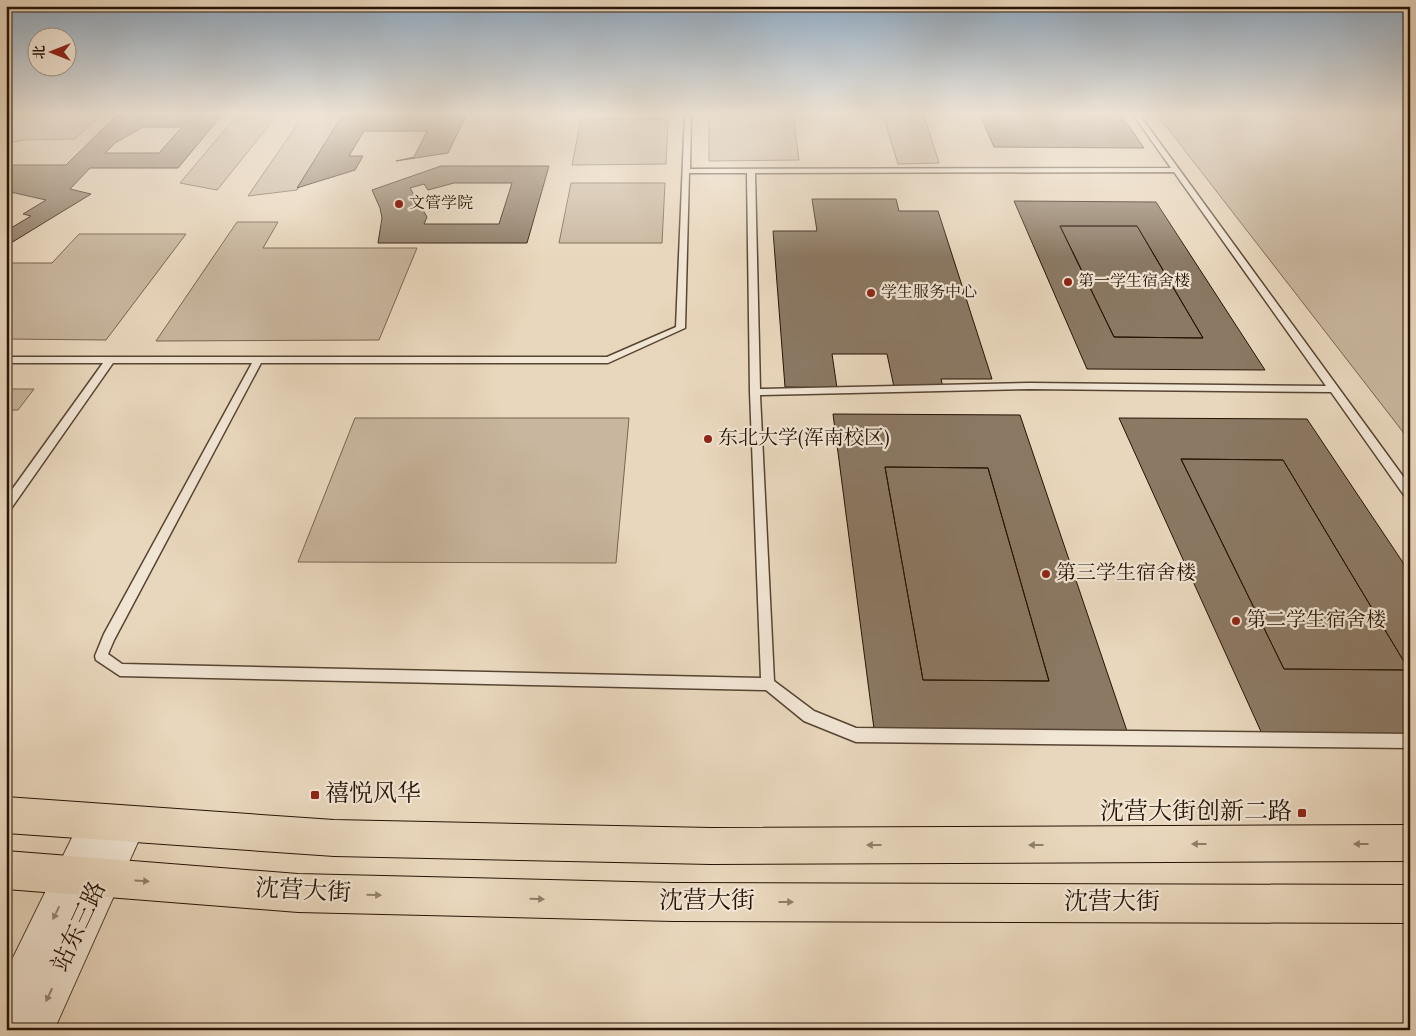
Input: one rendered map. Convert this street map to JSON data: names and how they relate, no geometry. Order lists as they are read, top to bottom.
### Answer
{
  "streets": {
    "main road": ["沈营大街"],
    "street": ["站东三路"]
  },
  "crossings": [
    ["沈营大街", "站东三路"]
  ],
  "one_way": ["站东三路"],
  "places": {
    "other": [
      "文管学院",
      "第一学生宿舍楼",
      "学生服务中心",
      "东北大学(浑南校区)",
      "第三学生宿舍楼",
      "第二学生宿舍楼"
    ],
    "transit": ["禧悦风华", "沈营大街创新二路"]
  },
  "north": "left"
}
